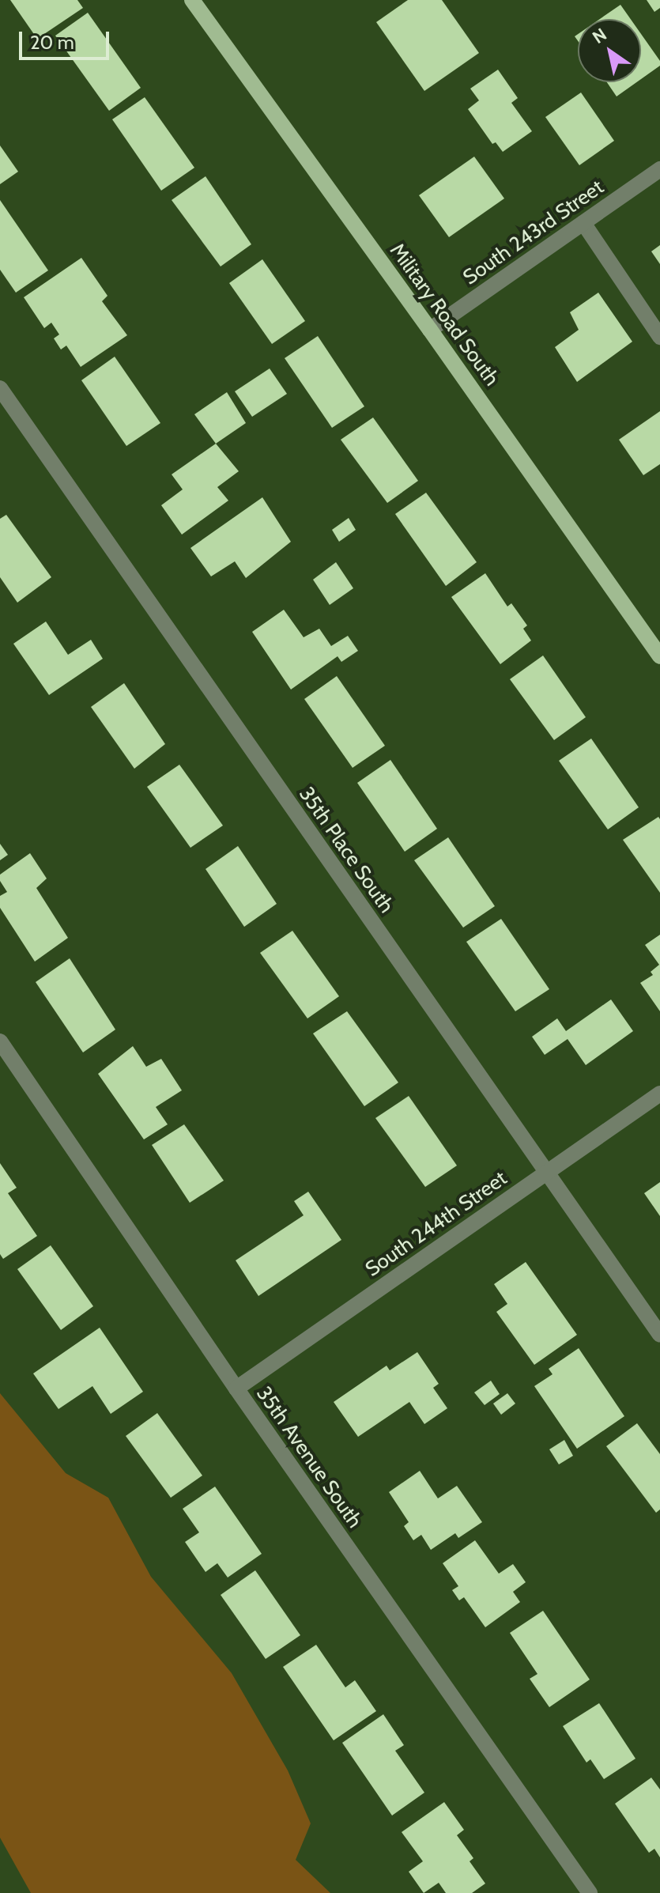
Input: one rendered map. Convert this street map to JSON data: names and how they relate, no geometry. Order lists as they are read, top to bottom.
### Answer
{
  "streets": {
    "main road": ["Military Road South"],
    "street": [
      "South 243rd Street",
      "35th Place South",
      "South 244th Street",
      "35th Avenue South"
    ]
  },
  "crossings": [
    ["South 243rd Street", "Military Road South"],
    ["35th Place South", "South 244th Street"],
    ["South 244th Street", "35th Avenue South"]
  ],
  "scale_bar": "20 m",
  "north": "top left"
}
